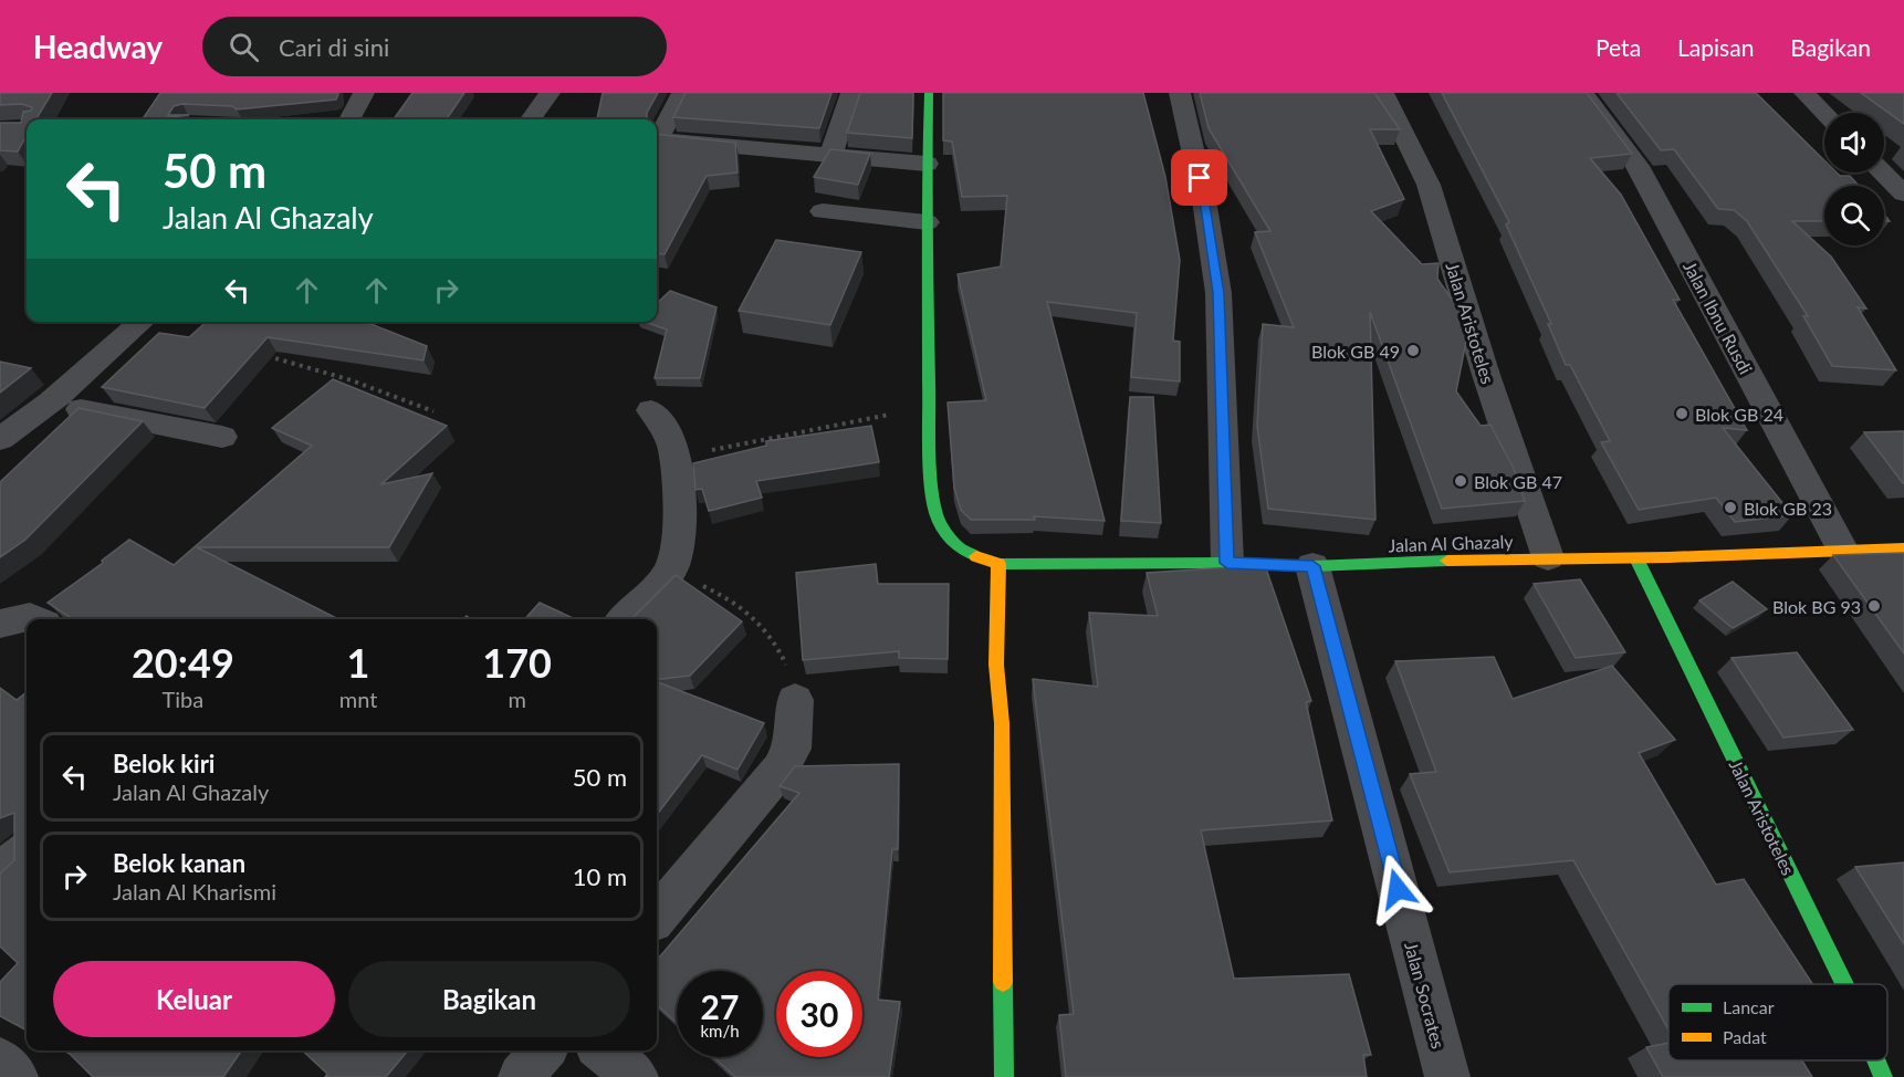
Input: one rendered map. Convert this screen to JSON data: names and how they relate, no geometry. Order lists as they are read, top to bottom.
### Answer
{
  "streets": {
    "street": [
      "Jalan Ibnu Rusdi",
      "Jalan Aristoteles",
      "Jalan Al Ghazaly",
      "Jalan Socrates"
    ]
  },
  "crossings": [
    ["Jalan Ibnu Rusdi", "Jalan Al Ghazaly"],
    ["Jalan Aristoteles", "Jalan Al Ghazaly"],
    ["Jalan Al Ghazaly", "Jalan Socrates"]
  ],
  "places": [
    "Blok GB 49",
    "Blok GB 24",
    "Blok GB 47",
    "Blok GB 23",
    "Blok BG 93"
  ],
  "legend": ["Lancar", "Padat"],
  "page": {
    "header": "Headway",
    "search": "Cari di sini",
    "nav": ["Peta", "Lapisan", "Bagikan"],
    "turn": ["50 m", "Jalan Al Ghazaly"],
    "eta": [
      "20:49",
      "Tiba",
      "1",
      "mnt",
      "170",
      "m"
    ],
    "list": [
      {
        "name": "Belok kiri",
        "note": "Jalan Al Ghazaly",
        "value": "50 m"
      },
      {
        "name": "Belok kanan",
        "note": "Jalan Al Kharismi",
        "value": "10 m"
      }
    ],
    "buttons": ["Keluar", "Bagikan"],
    "speed": "27 km/h",
    "limit": "30"
  }
}
